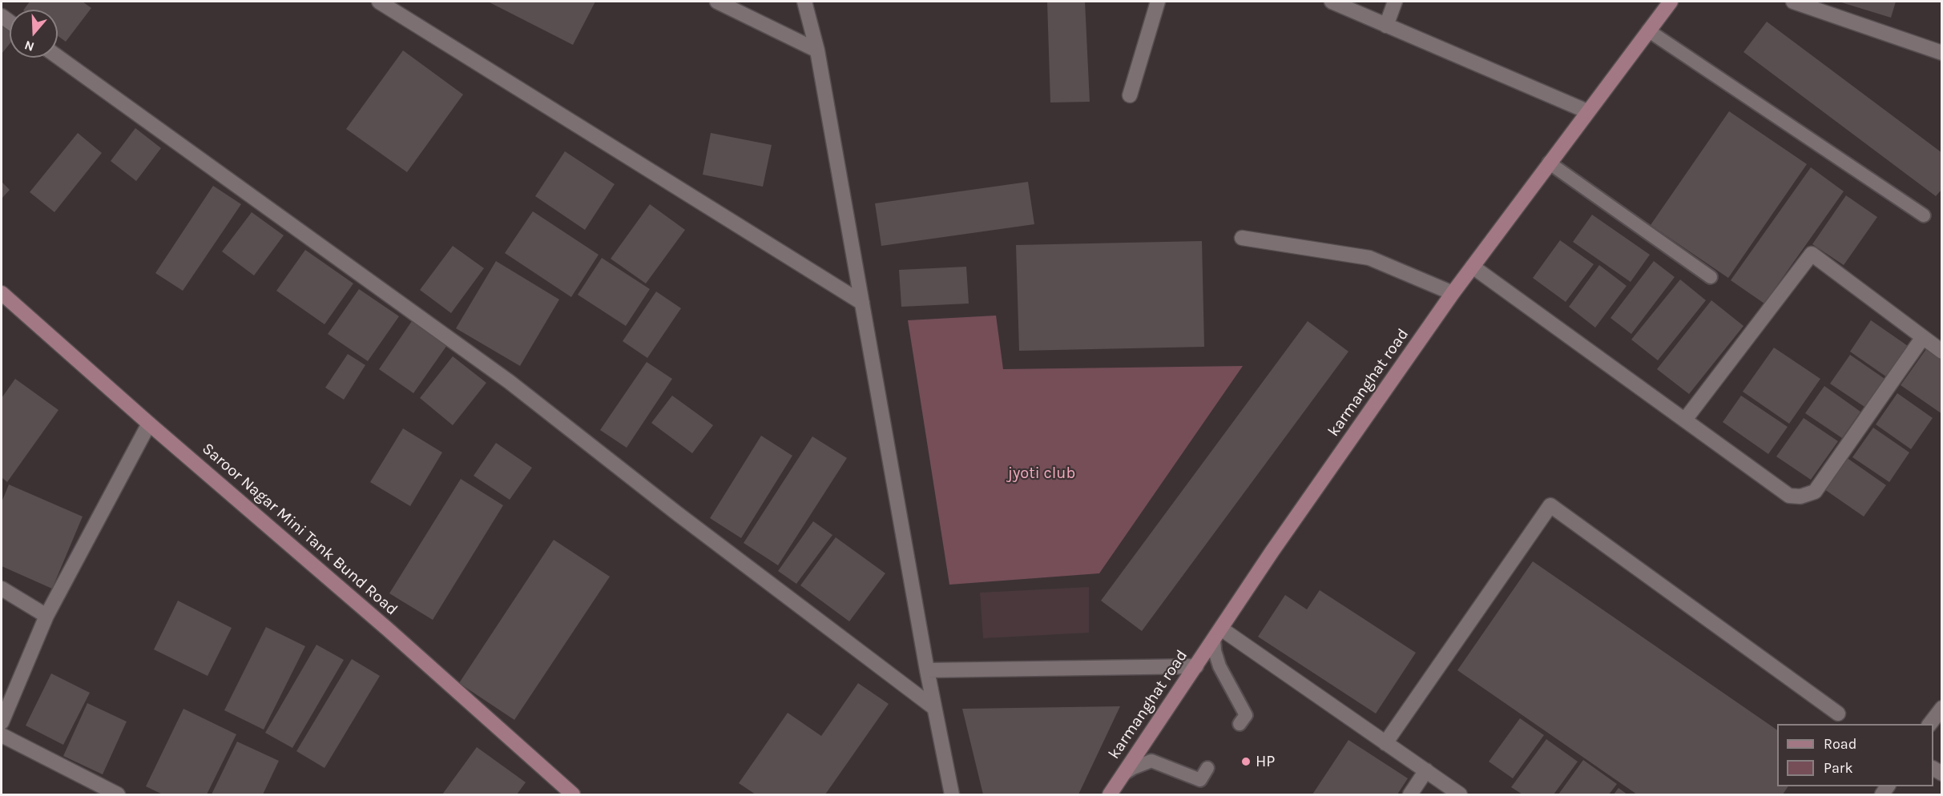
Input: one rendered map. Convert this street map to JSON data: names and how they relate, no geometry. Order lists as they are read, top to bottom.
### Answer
{
  "streets": {
    "main road": ["karmanghat road", "Saroor Nagar Mini Tank Bund Road"]
  },
  "parks": ["jyoti club"],
  "places": ["HP"],
  "legend": ["Road", "Park"],
  "north": "bottom"
}
